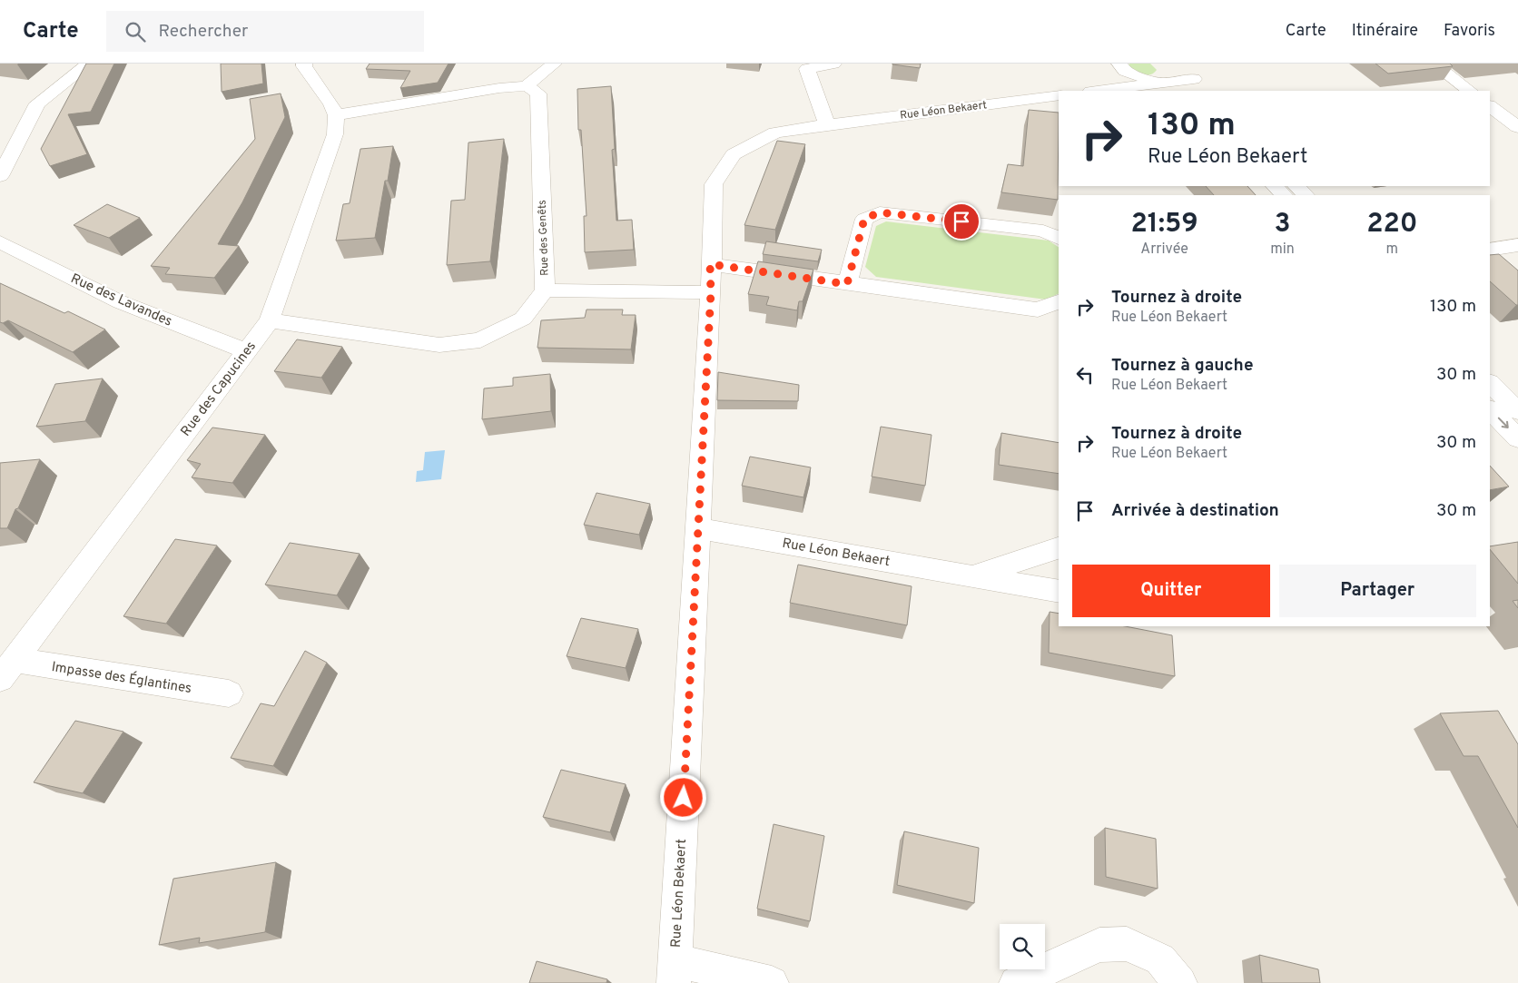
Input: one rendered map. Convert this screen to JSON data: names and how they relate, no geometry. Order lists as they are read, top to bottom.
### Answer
{
  "streets": {
    "street": [
      "Rue Léon Bekaert",
      "Rue des Genêts",
      "Rue des Lavandes",
      "Rue des Capucines",
      "Impasse des Églantines"
    ]
  },
  "crossings": [
    ["Rue des Genêts", "Rue des Capucines"],
    ["Rue des Lavandes", "Rue des Capucines"],
    ["Rue des Capucines", "Impasse des Églantines"]
  ],
  "page": {
    "header": "Carte",
    "search": "Rechercher",
    "nav": ["Carte", "Itinéraire", "Favoris"],
    "turn": ["130 m", "Rue Léon Bekaert"],
    "eta": [
      "21:59",
      "Arrivée",
      "3",
      "min",
      "220",
      "m"
    ],
    "list": [
      {
        "name": "Tournez à droite",
        "note": "Rue Léon Bekaert",
        "value": "130 m"
      },
      {
        "name": "Tournez à gauche",
        "note": "Rue Léon Bekaert",
        "value": "30 m"
      },
      {
        "name": "Tournez à droite",
        "note": "Rue Léon Bekaert",
        "value": "30 m"
      },
      {
        "name": "Arrivée à destination",
        "value": "30 m"
      }
    ],
    "buttons": ["Quitter", "Partager"]
  }
}
